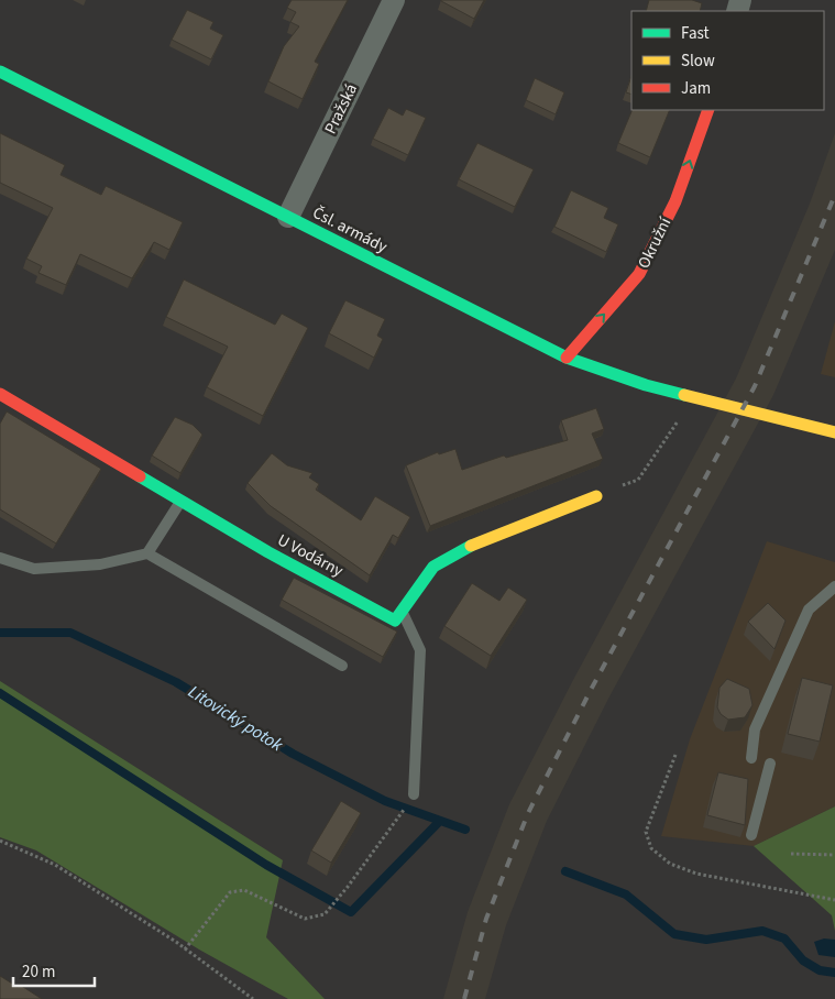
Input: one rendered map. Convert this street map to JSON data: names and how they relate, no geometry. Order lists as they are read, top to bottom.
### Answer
{
  "streets": {
    "street": [
      "Pražská",
      "Čsl. armády",
      "Okružní",
      "U Vodárny"
    ]
  },
  "crossings": [
    ["Pražská", "Čsl. armády"],
    ["Čsl. armády", "Okružní"]
  ],
  "one_way": ["Okružní"],
  "water": ["Litovický potok"],
  "legend": ["Fast", "Slow", "Jam"],
  "scale_bar": "20 m"
}
